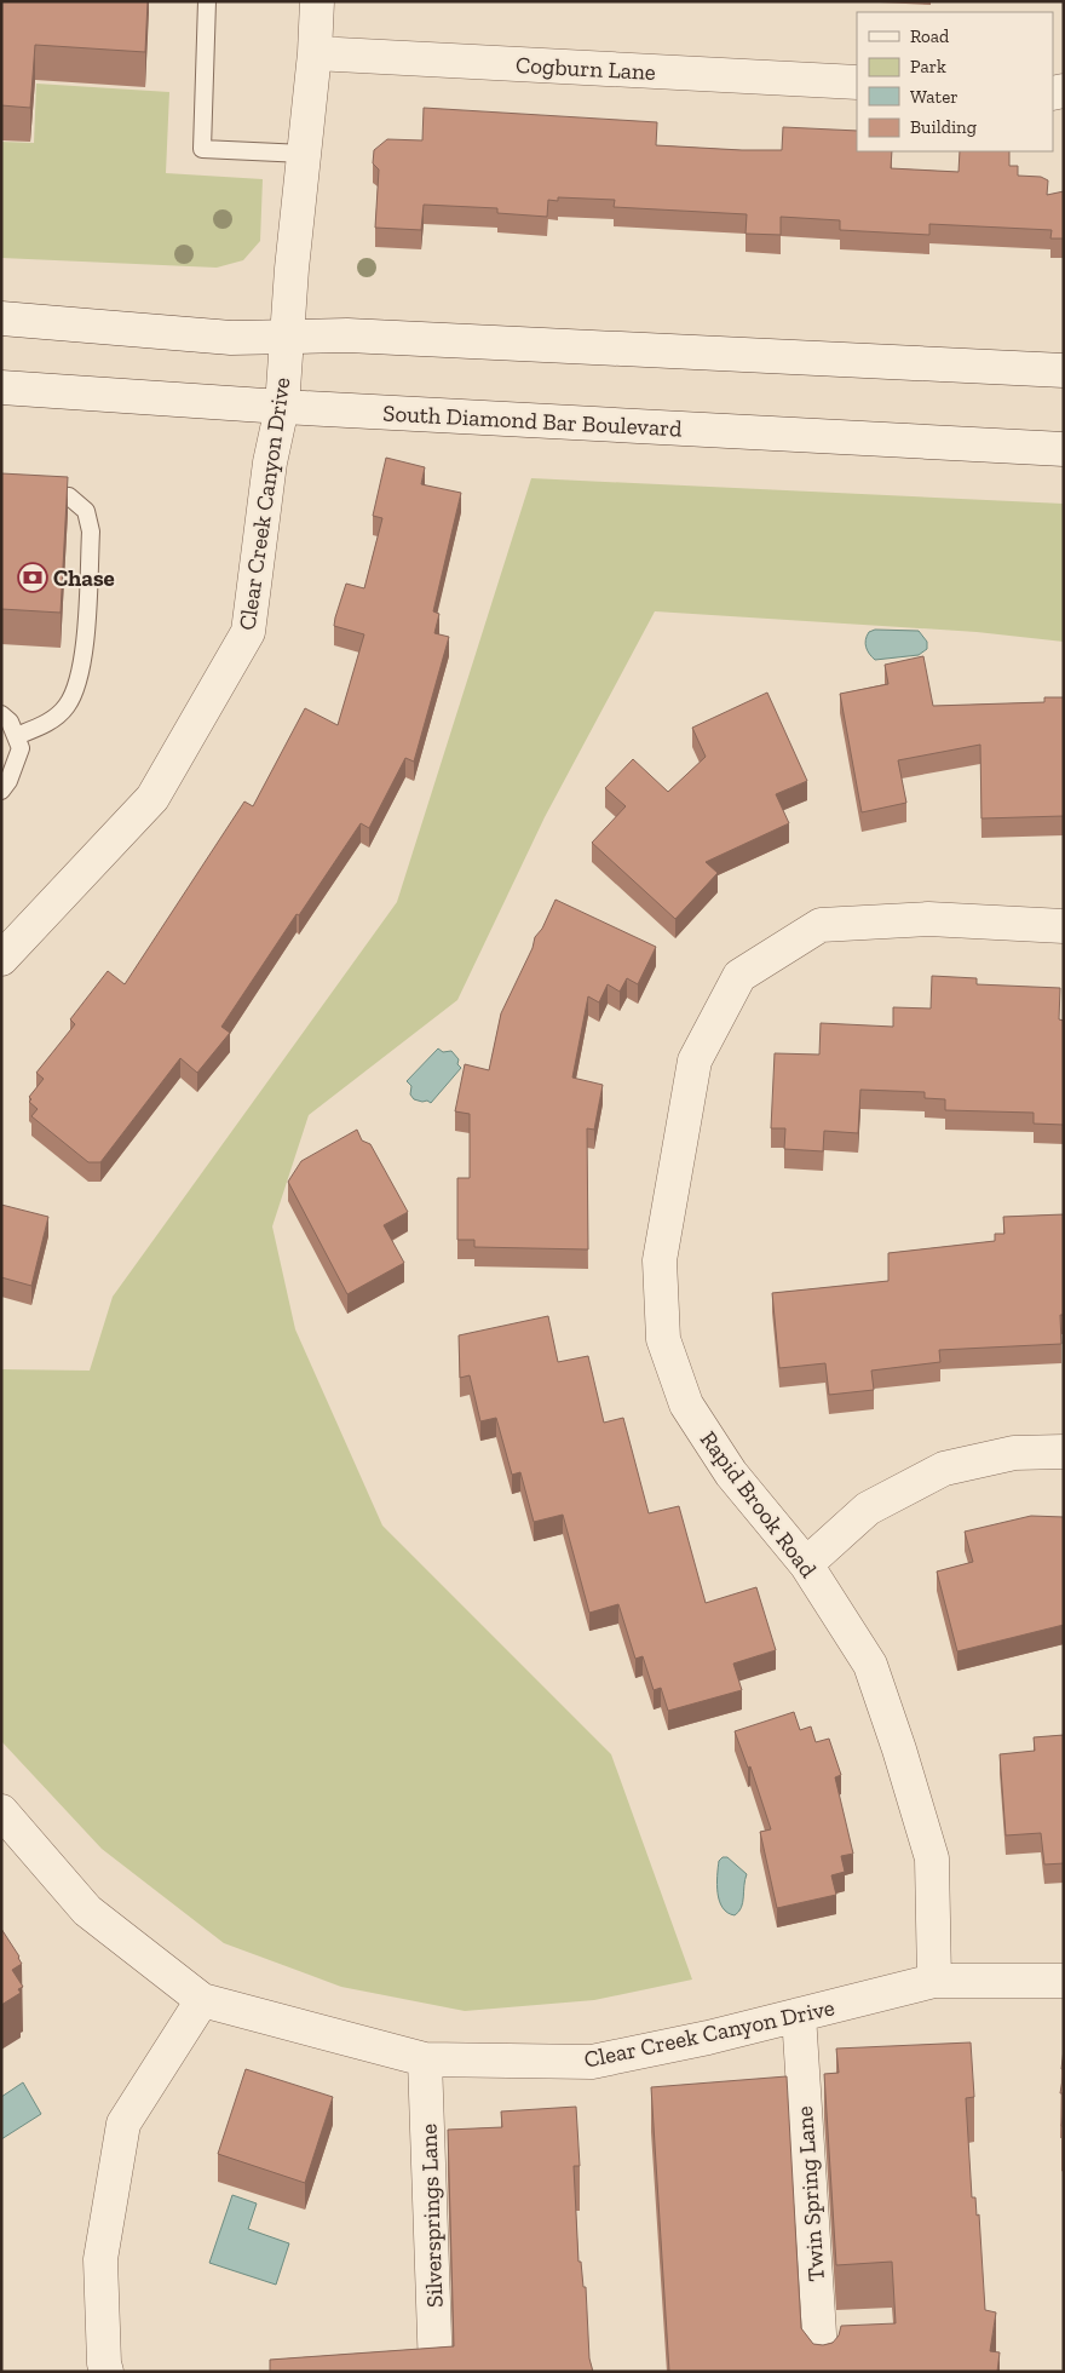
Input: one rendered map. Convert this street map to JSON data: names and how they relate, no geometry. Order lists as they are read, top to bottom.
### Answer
{
  "streets": {
    "street": [
      "Cogburn Lane",
      "South Diamond Bar Boulevard",
      "Clear Creek Canyon Drive",
      "Rapid Brook Road",
      "Twin Spring Lane",
      "Silversprings Lane"
    ]
  },
  "crossings": [
    ["Cogburn Lane", "Clear Creek Canyon Drive"],
    ["South Diamond Bar Boulevard", "Clear Creek Canyon Drive"],
    ["Clear Creek Canyon Drive", "Rapid Brook Road"],
    ["Clear Creek Canyon Drive", "Twin Spring Lane"],
    ["Clear Creek Canyon Drive", "Silversprings Lane"]
  ],
  "places": {
    "bank": ["Chase"]
  },
  "legend": [
    "Road",
    "Park",
    "Water",
    "Building"
  ]
}
